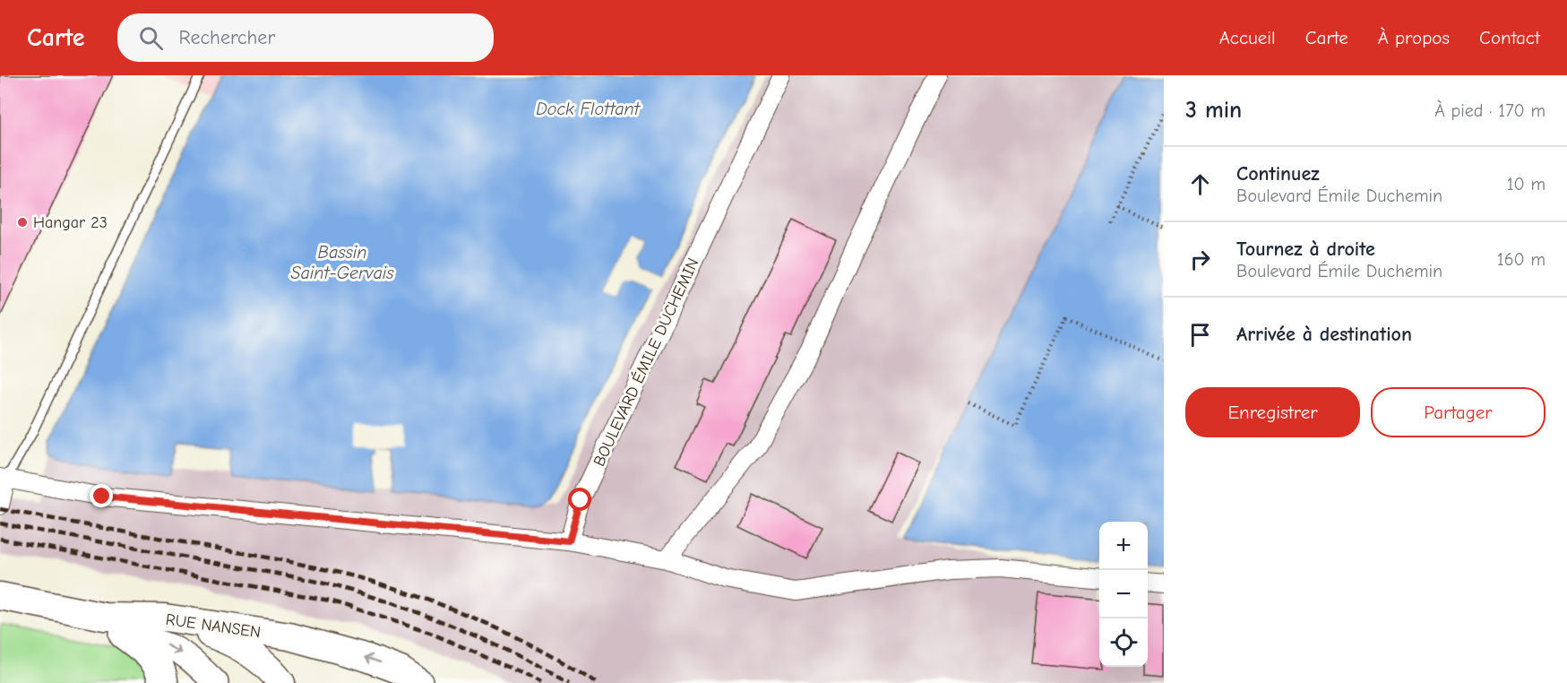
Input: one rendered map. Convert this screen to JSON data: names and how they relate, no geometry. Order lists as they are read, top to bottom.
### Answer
{
  "streets": {
    "main road": ["RUE NANSEN"],
    "street": ["BOULEVARD ÉMILE DUCHEMIN"]
  },
  "water": ["Dock Flottant", "Bassin Saint-Gervais"],
  "places": ["Hangar 23"],
  "page": {
    "header": "Carte",
    "search": "Rechercher",
    "nav": [
      "Accueil",
      "Carte",
      "À propos",
      "Contact"
    ],
    "heading": ["3 min", "À pied · 170 m"],
    "list": [
      ["Continuez", "Boulevard Émile Duchemin", "10 m"],
      ["Tournez à droite", "Boulevard Émile Duchemin", "160 m"],
      "Arrivée à destination"
    ],
    "buttons": ["Enregistrer", "Partager"],
    "map_buttons": ["+", "−"]
  }
}
